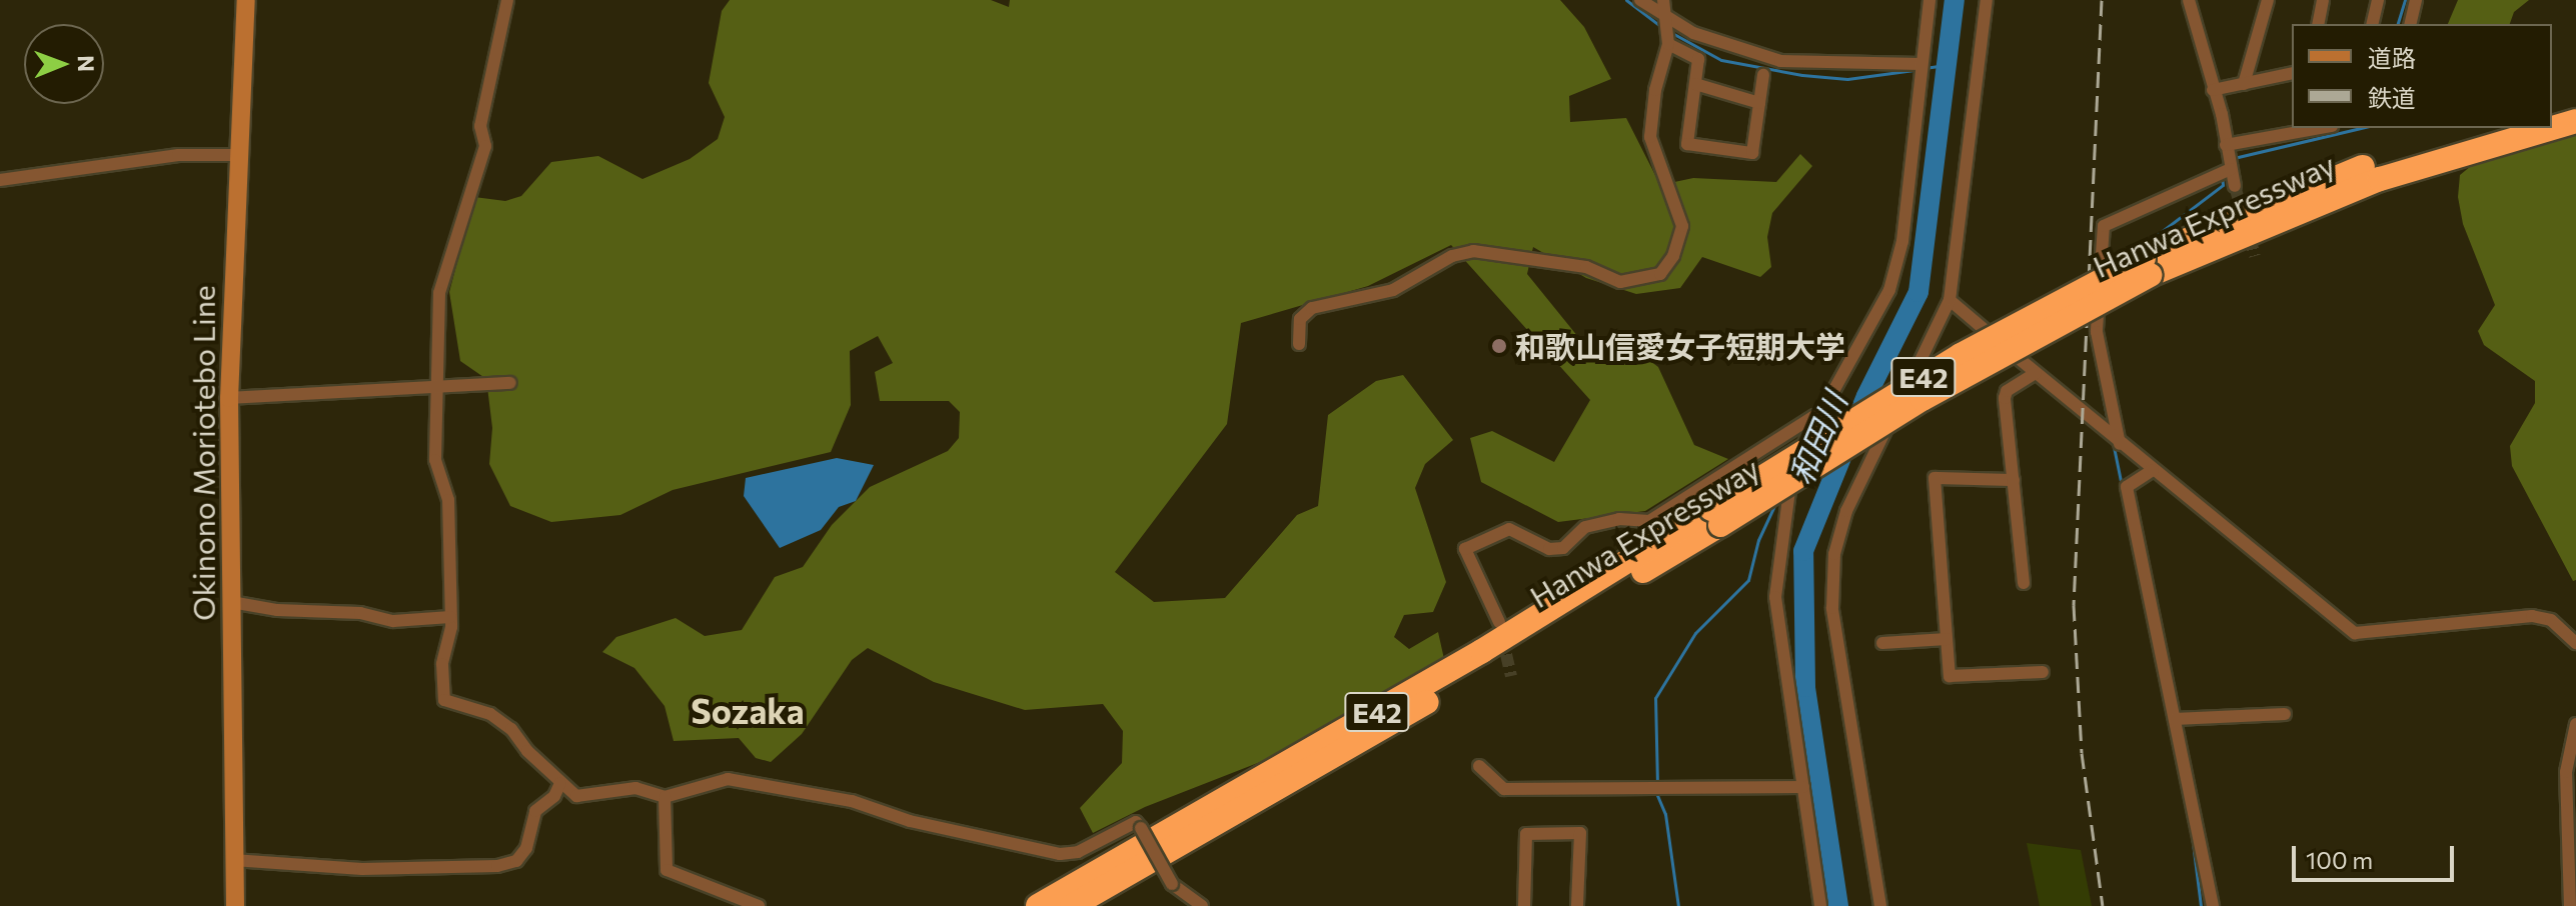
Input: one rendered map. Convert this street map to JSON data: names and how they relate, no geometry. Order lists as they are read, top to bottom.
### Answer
{
  "streets": {
    "highway": ["Hanwa Expressway", "E42"],
    "main road": ["Okinono Moriotebo Line"]
  },
  "districts": ["Sozaka"],
  "water": ["和田川"],
  "places": ["和歌山信愛女子短期大学"],
  "legend": ["道路", "鉄道"],
  "scale_bar": "100 m",
  "north": "right"
}
